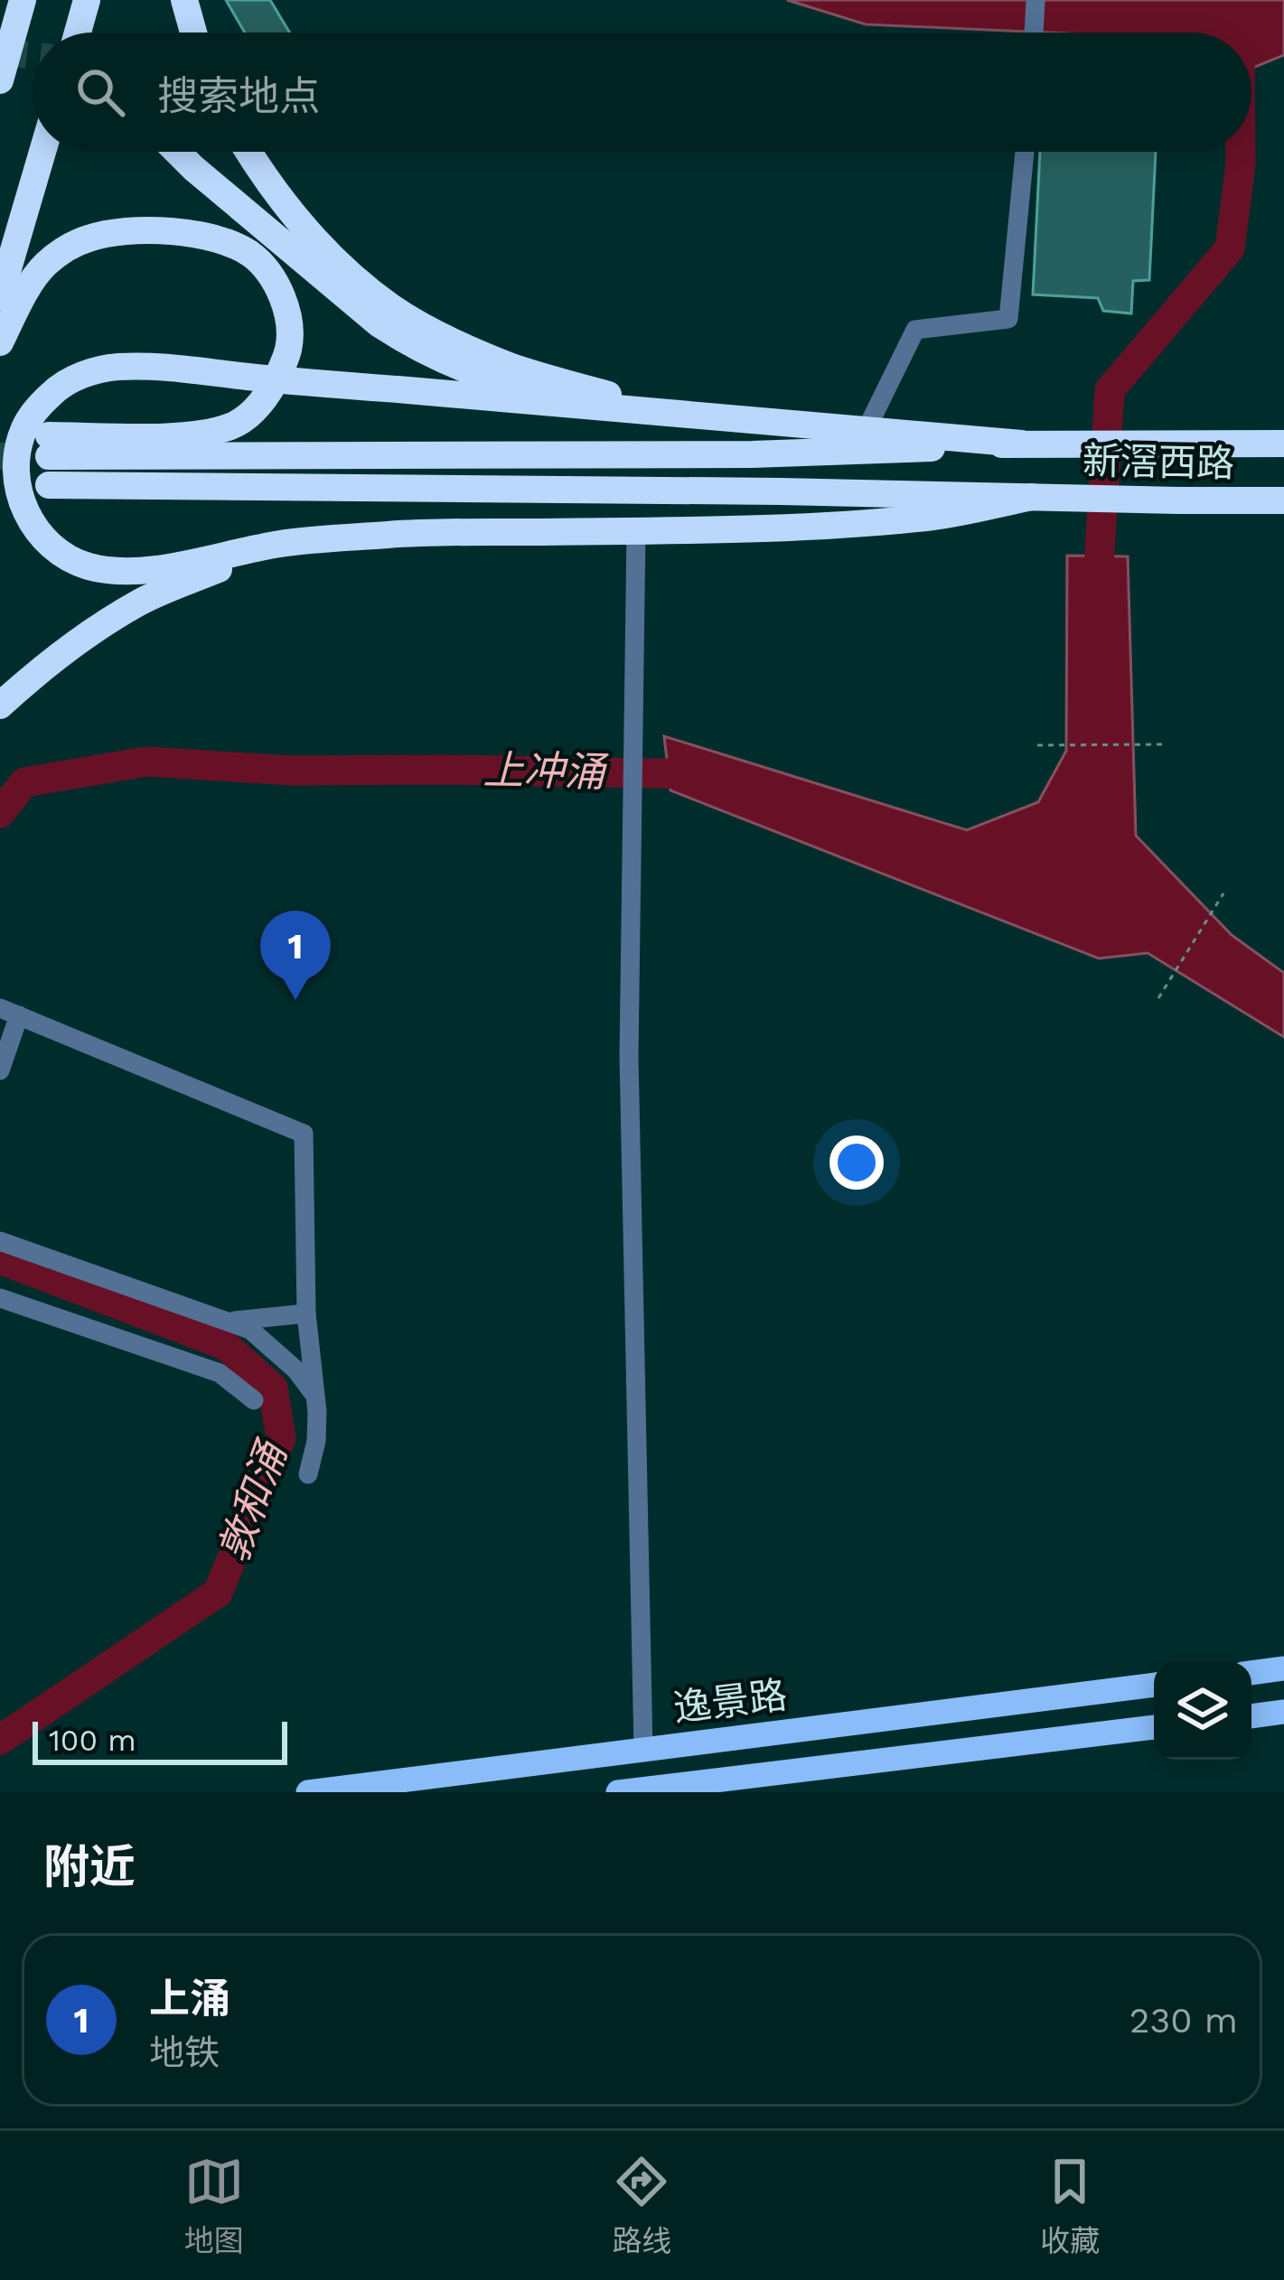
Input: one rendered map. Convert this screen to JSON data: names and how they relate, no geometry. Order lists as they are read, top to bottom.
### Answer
{
  "streets": {
    "highway": ["新滘西路"],
    "main road": ["逸景路"]
  },
  "water": ["上冲涌", "敦和涌"],
  "scale_bar": "100 m",
  "page": {
    "search": "搜索地点",
    "pins": "1",
    "scale": "100 m",
    "heading": "附近",
    "list": [
      {
        "mark": "1",
        "name": "上涌",
        "note": "地铁",
        "value": "230 m"
      }
    ],
    "nav": ["地图", "路线", "收藏"]
  }
}
